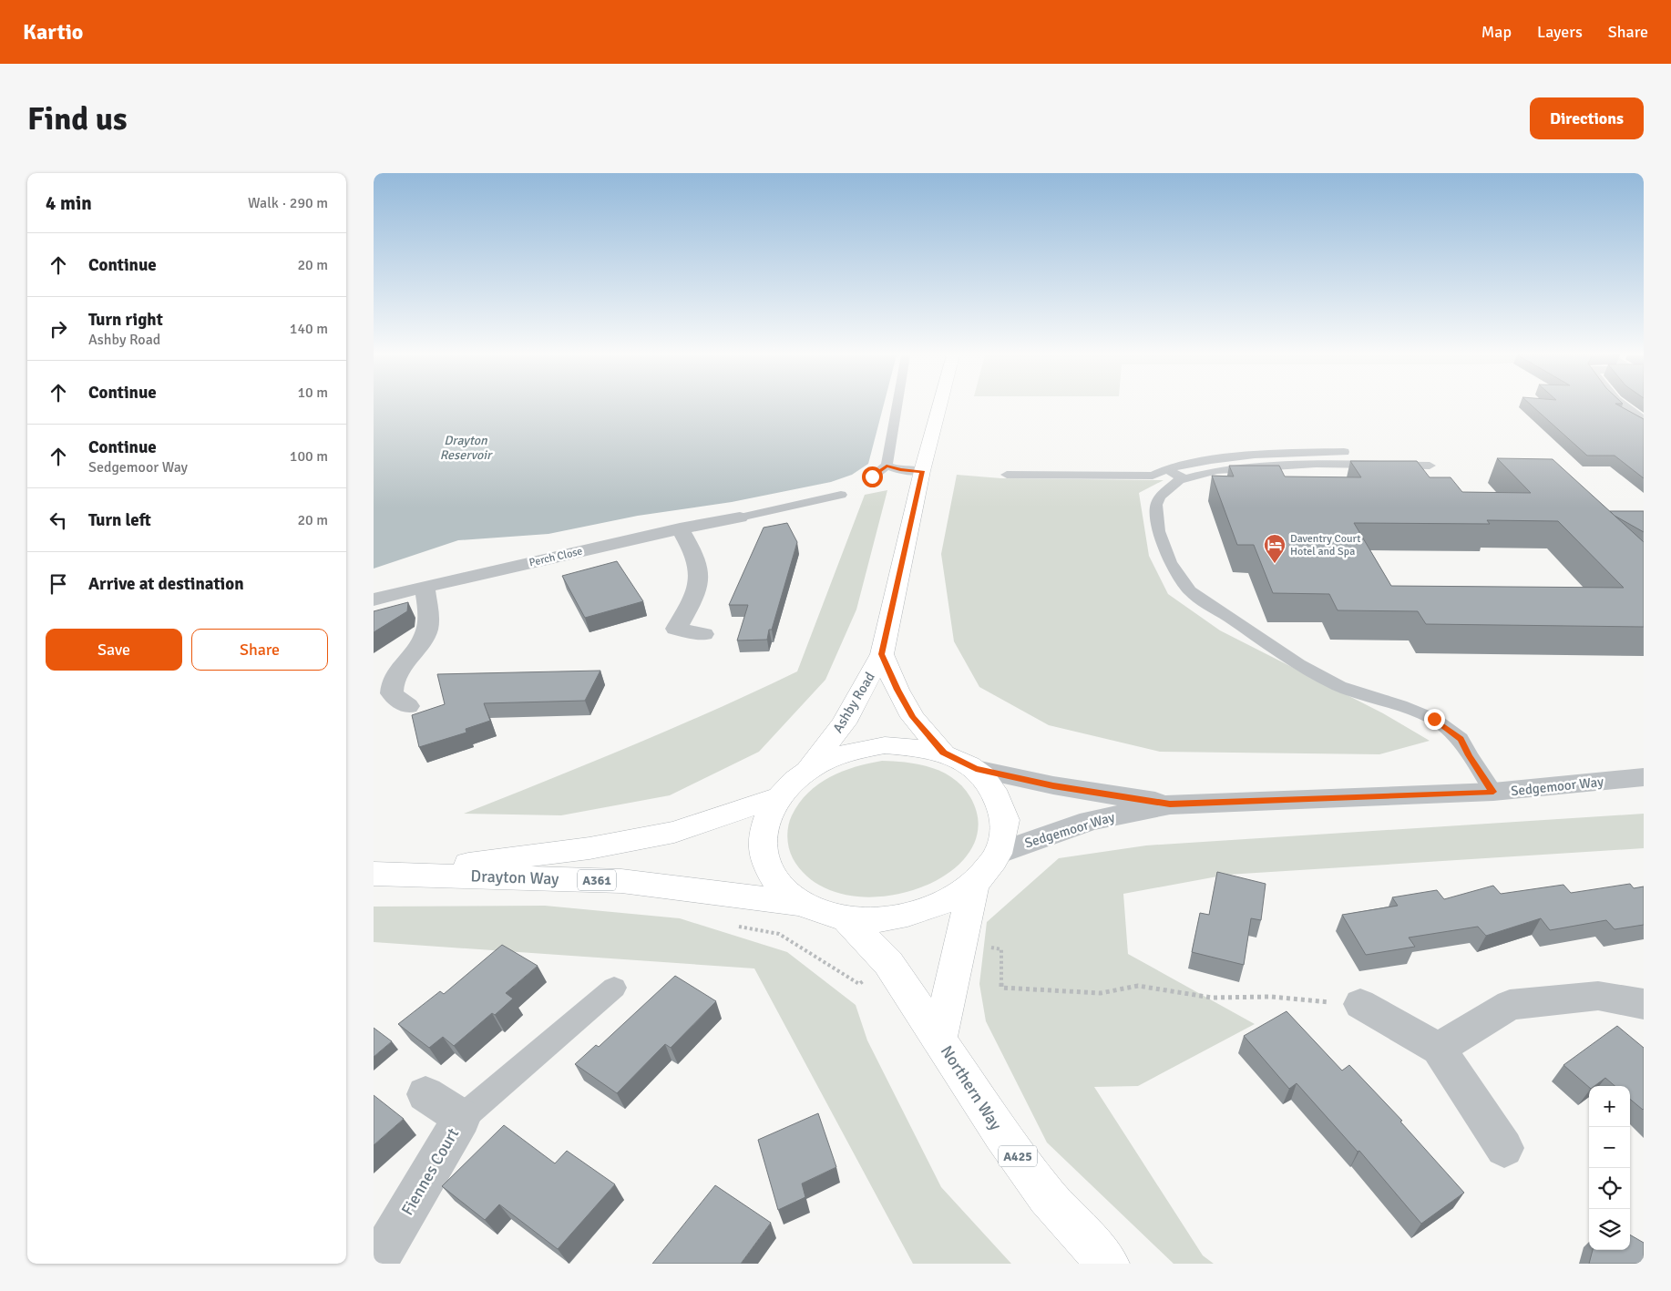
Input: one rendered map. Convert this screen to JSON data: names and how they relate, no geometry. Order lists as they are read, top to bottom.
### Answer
{
  "streets": {
    "main road": [
      "Ashby Road",
      "Drayton Way",
      "A361",
      "Northern Way",
      "A425"
    ],
    "street": ["Perch Close", "Sedgemoor Way", "Fiennes Court"]
  },
  "crossings": [
    ["Ashby Road", "A361"],
    ["Sedgemoor Way", "A361"],
    ["Drayton Way", "A361"],
    ["A361", "Northern Way"]
  ],
  "water": ["Drayton Reservoir"],
  "places": {
    "hotel": ["Daventry Court Hotel and Spa"]
  },
  "page": {
    "header": "Kartio",
    "nav": ["Map", "Layers", "Share"],
    "buttons": [
      "Directions",
      ["Save", "Share"]
    ],
    "title": "Find us",
    "heading": ["4 min", "Walk · 290 m"],
    "list": [
      ["Continue", "20 m"],
      ["Turn right", "Ashby Road", "140 m"],
      ["Continue", "10 m"],
      ["Continue", "Sedgemoor Way", "100 m"],
      ["Turn left", "20 m"],
      "Arrive at destination"
    ],
    "map_buttons": ["+", "−"]
  }
}
